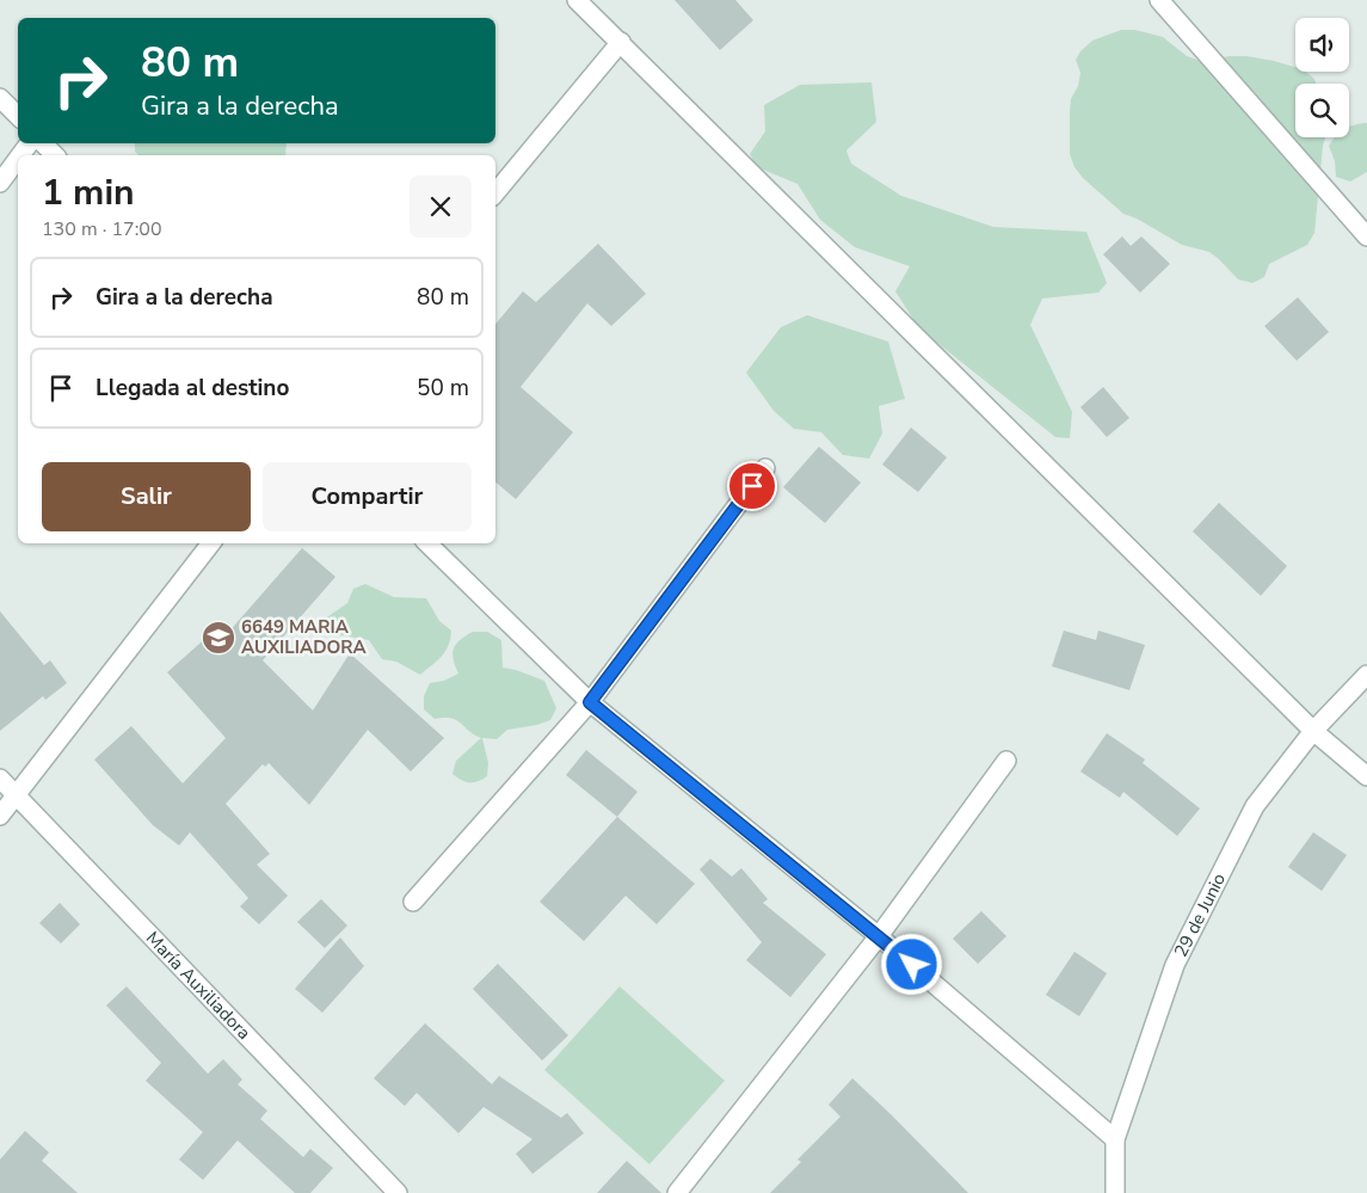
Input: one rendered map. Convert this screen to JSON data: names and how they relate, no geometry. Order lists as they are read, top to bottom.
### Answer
{
  "streets": {
    "street": ["29 de Junio", "María Auxiliadora"]
  },
  "places": {
    "school or university": ["6649 MARIA AUXILIADORA"]
  },
  "page": {
    "turn": ["80 m", "Gira a la derecha"],
    "heading": ["1 min", "130 m · 17:00"],
    "list": [
      {
        "name": "Gira a la derecha",
        "value": "80 m"
      },
      {
        "name": "Llegada al destino",
        "value": "50 m"
      }
    ],
    "buttons": ["Salir", "Compartir"]
  }
}
